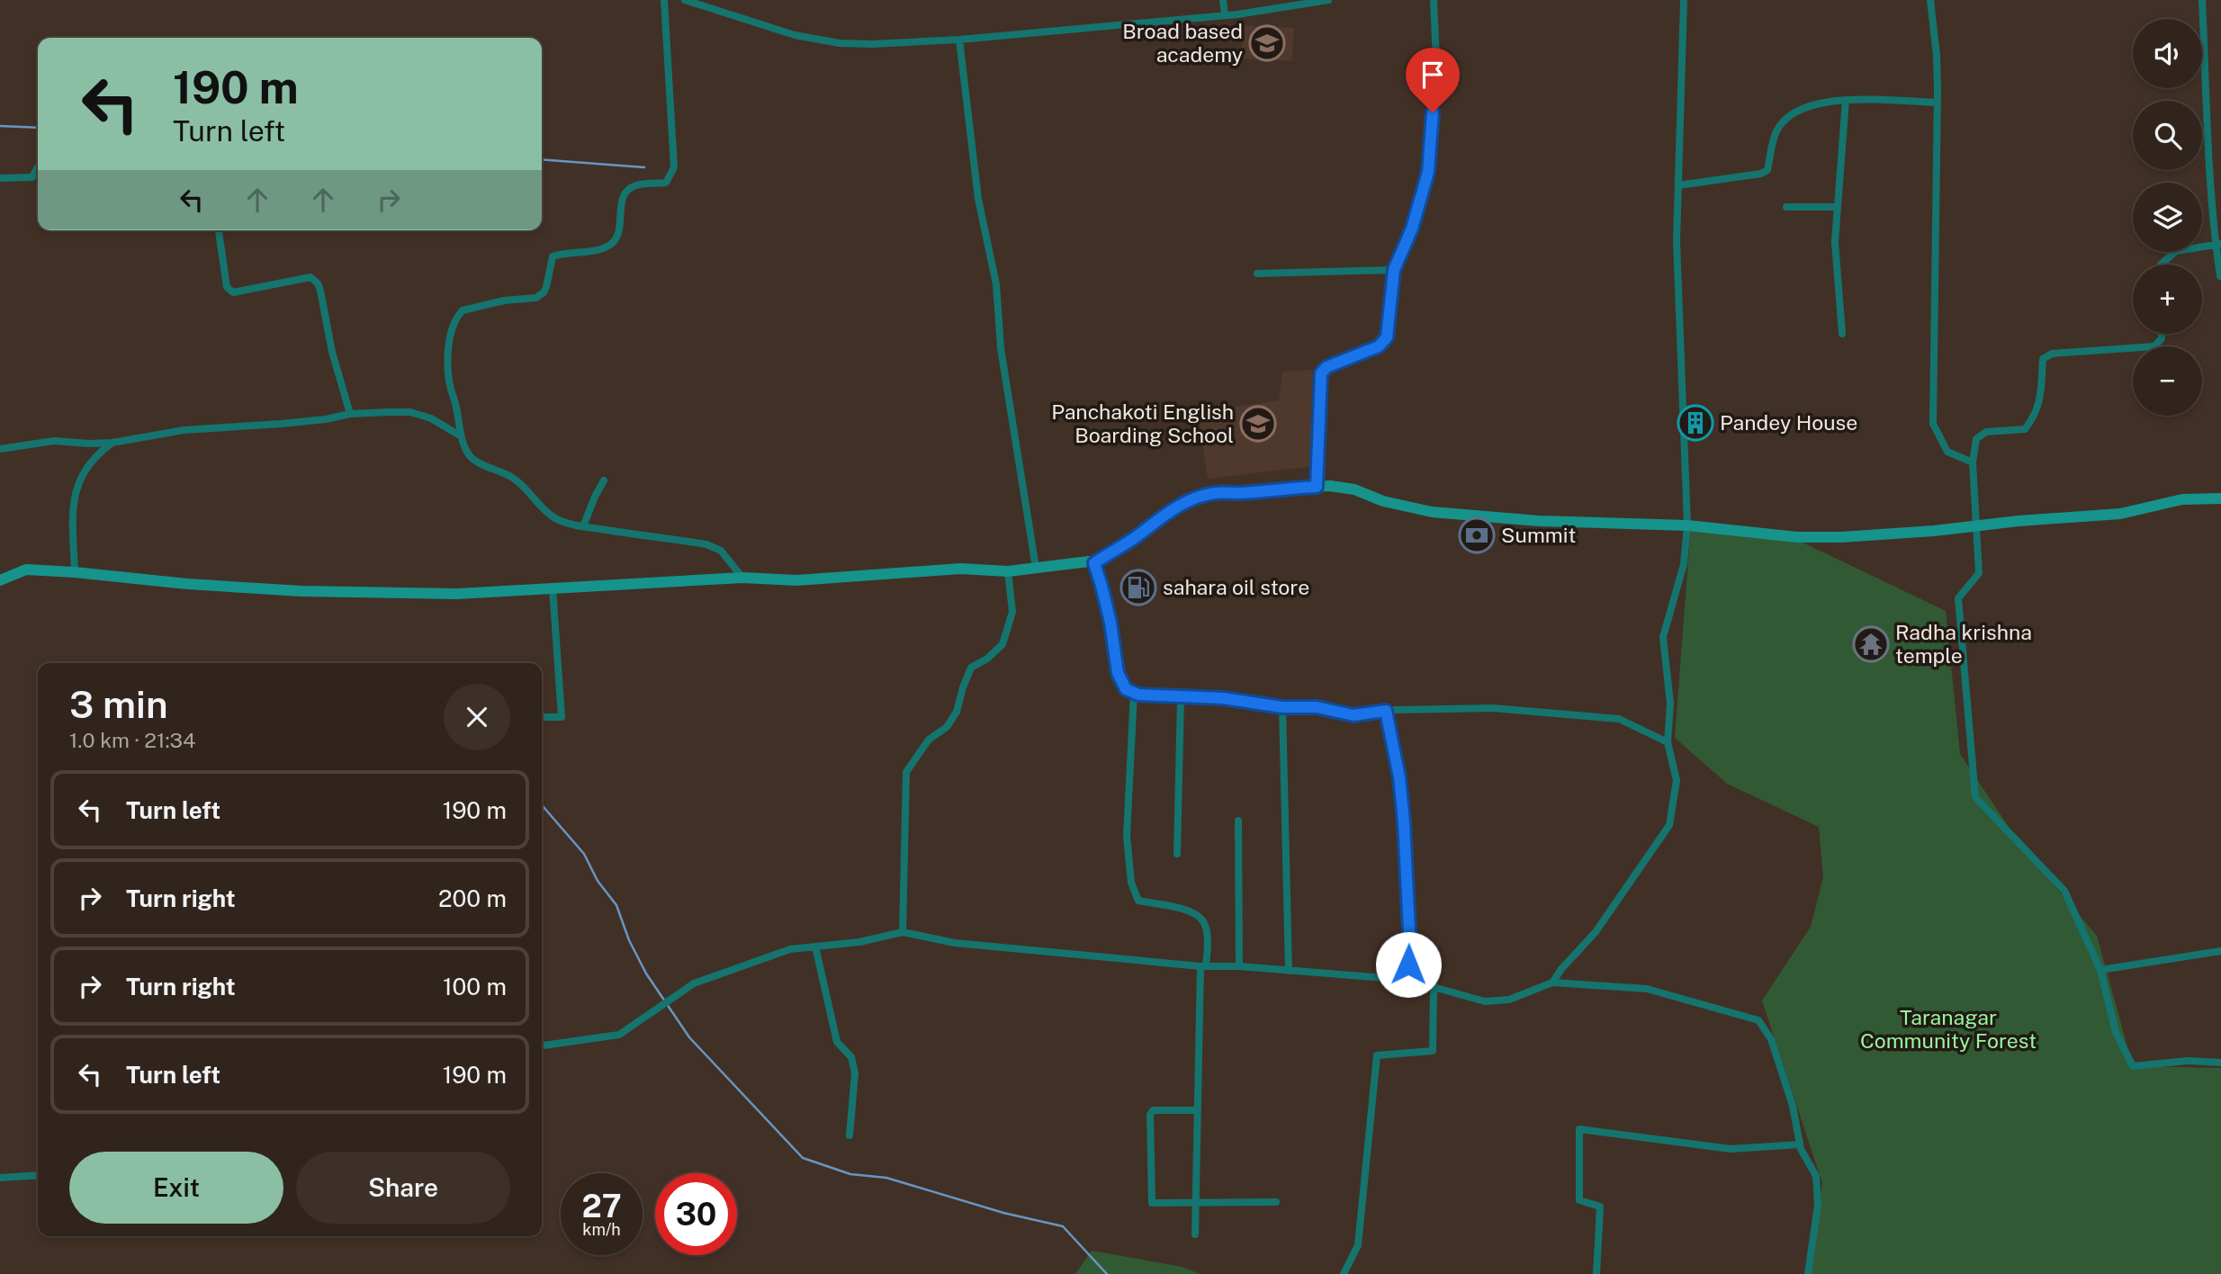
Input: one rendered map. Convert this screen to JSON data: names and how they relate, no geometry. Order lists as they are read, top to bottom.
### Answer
{
  "parks": ["Taranagar Community Forest"],
  "places": {
    "school or university": ["Broad based academy", "Panchakoti English Boarding School"],
    "building": ["Pandey House"],
    "bank": ["Summit"],
    "fuel station": ["sahara oil store"],
    "temple": ["Radha krishna temple"]
  },
  "page": {
    "map_buttons": ["+", "−"],
    "turn": ["190 m", "Turn left"],
    "heading": ["3 min", "1.0 km · 21:34"],
    "list": [
      {
        "name": "Turn left",
        "value": "190 m"
      },
      {
        "name": "Turn right",
        "value": "200 m"
      },
      {
        "name": "Turn right",
        "value": "100 m"
      },
      {
        "name": "Turn left",
        "value": "190 m"
      }
    ],
    "buttons": ["Exit", "Share"],
    "speed": "27 km/h",
    "limit": "30"
  }
}
